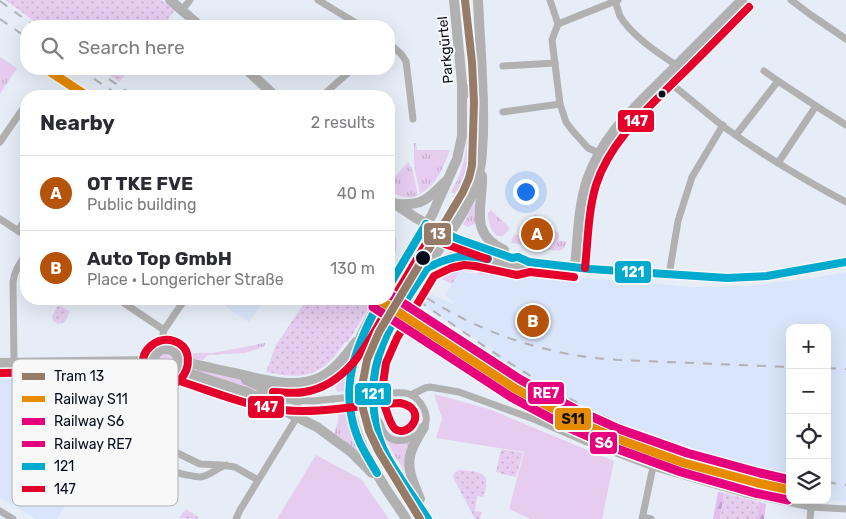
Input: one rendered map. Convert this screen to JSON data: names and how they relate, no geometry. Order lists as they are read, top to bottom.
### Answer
{
  "streets": {
    "main road": ["Parkgürtel"]
  },
  "lines": [
    "tram line 13",
    "transit line 147",
    "rail line S11",
    "transit line 121",
    "rail line RE7",
    "rail line S6"
  ],
  "legend": [
    "Tram 13",
    "Railway S11",
    "Railway S6",
    "Railway RE7",
    "121",
    "147"
  ],
  "page": {
    "search": "Search here",
    "heading": ["Nearby", "2 results"],
    "list": [
      {
        "mark": "A",
        "name": "OT TKE FVE",
        "note": "Public building",
        "value": "40 m"
      },
      {
        "mark": "B",
        "name": "Auto Top GmbH",
        "note": "Place · Longericher Straße",
        "value": "130 m"
      }
    ],
    "pins": ["A", "B"],
    "map_buttons": ["+", "−"]
  }
}
